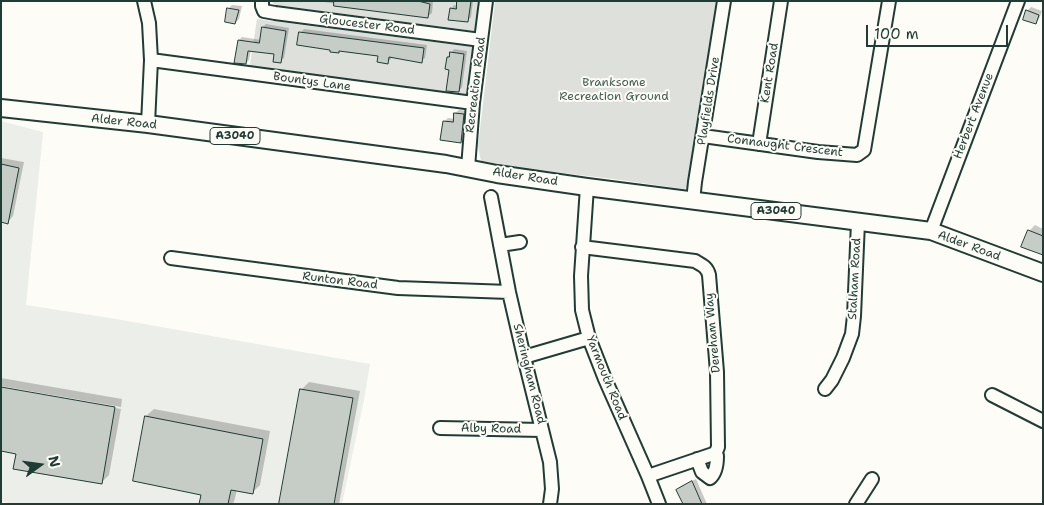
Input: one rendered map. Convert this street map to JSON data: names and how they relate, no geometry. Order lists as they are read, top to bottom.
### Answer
{
  "streets": {
    "main road": ["Alder Road", "A3040"],
    "street": [
      "Gloucester Road",
      "Kent Road",
      "Bountys Lane",
      "Recreation Road",
      "Playfields Drive",
      "Herbert Avenue",
      "Connaught Crescent",
      "Stalham Road",
      "Runton Road",
      "Dereham Way",
      "Sheringham Road",
      "Yarmouth Road",
      "Alby Road"
    ]
  },
  "crossings": [
    ["Gloucester Road", "Recreation Road"],
    ["Kent Road", "Connaught Crescent"],
    ["Bountys Lane", "Recreation Road"],
    ["Recreation Road", "Alder Road"],
    ["Playfields Drive", "Alder Road"],
    ["Playfields Drive", "Connaught Crescent"],
    ["Herbert Avenue", "Alder Road"],
    ["Alder Road", "Stalham Road"],
    ["Alder Road", "Yarmouth Road"],
    ["Runton Road", "Sheringham Road"],
    ["Dereham Way", "Yarmouth Road"],
    ["Sheringham Road", "Alby Road"]
  ],
  "parks": ["Branksome Recreation Ground"],
  "scale_bar": "100 m",
  "north": "right"
}
